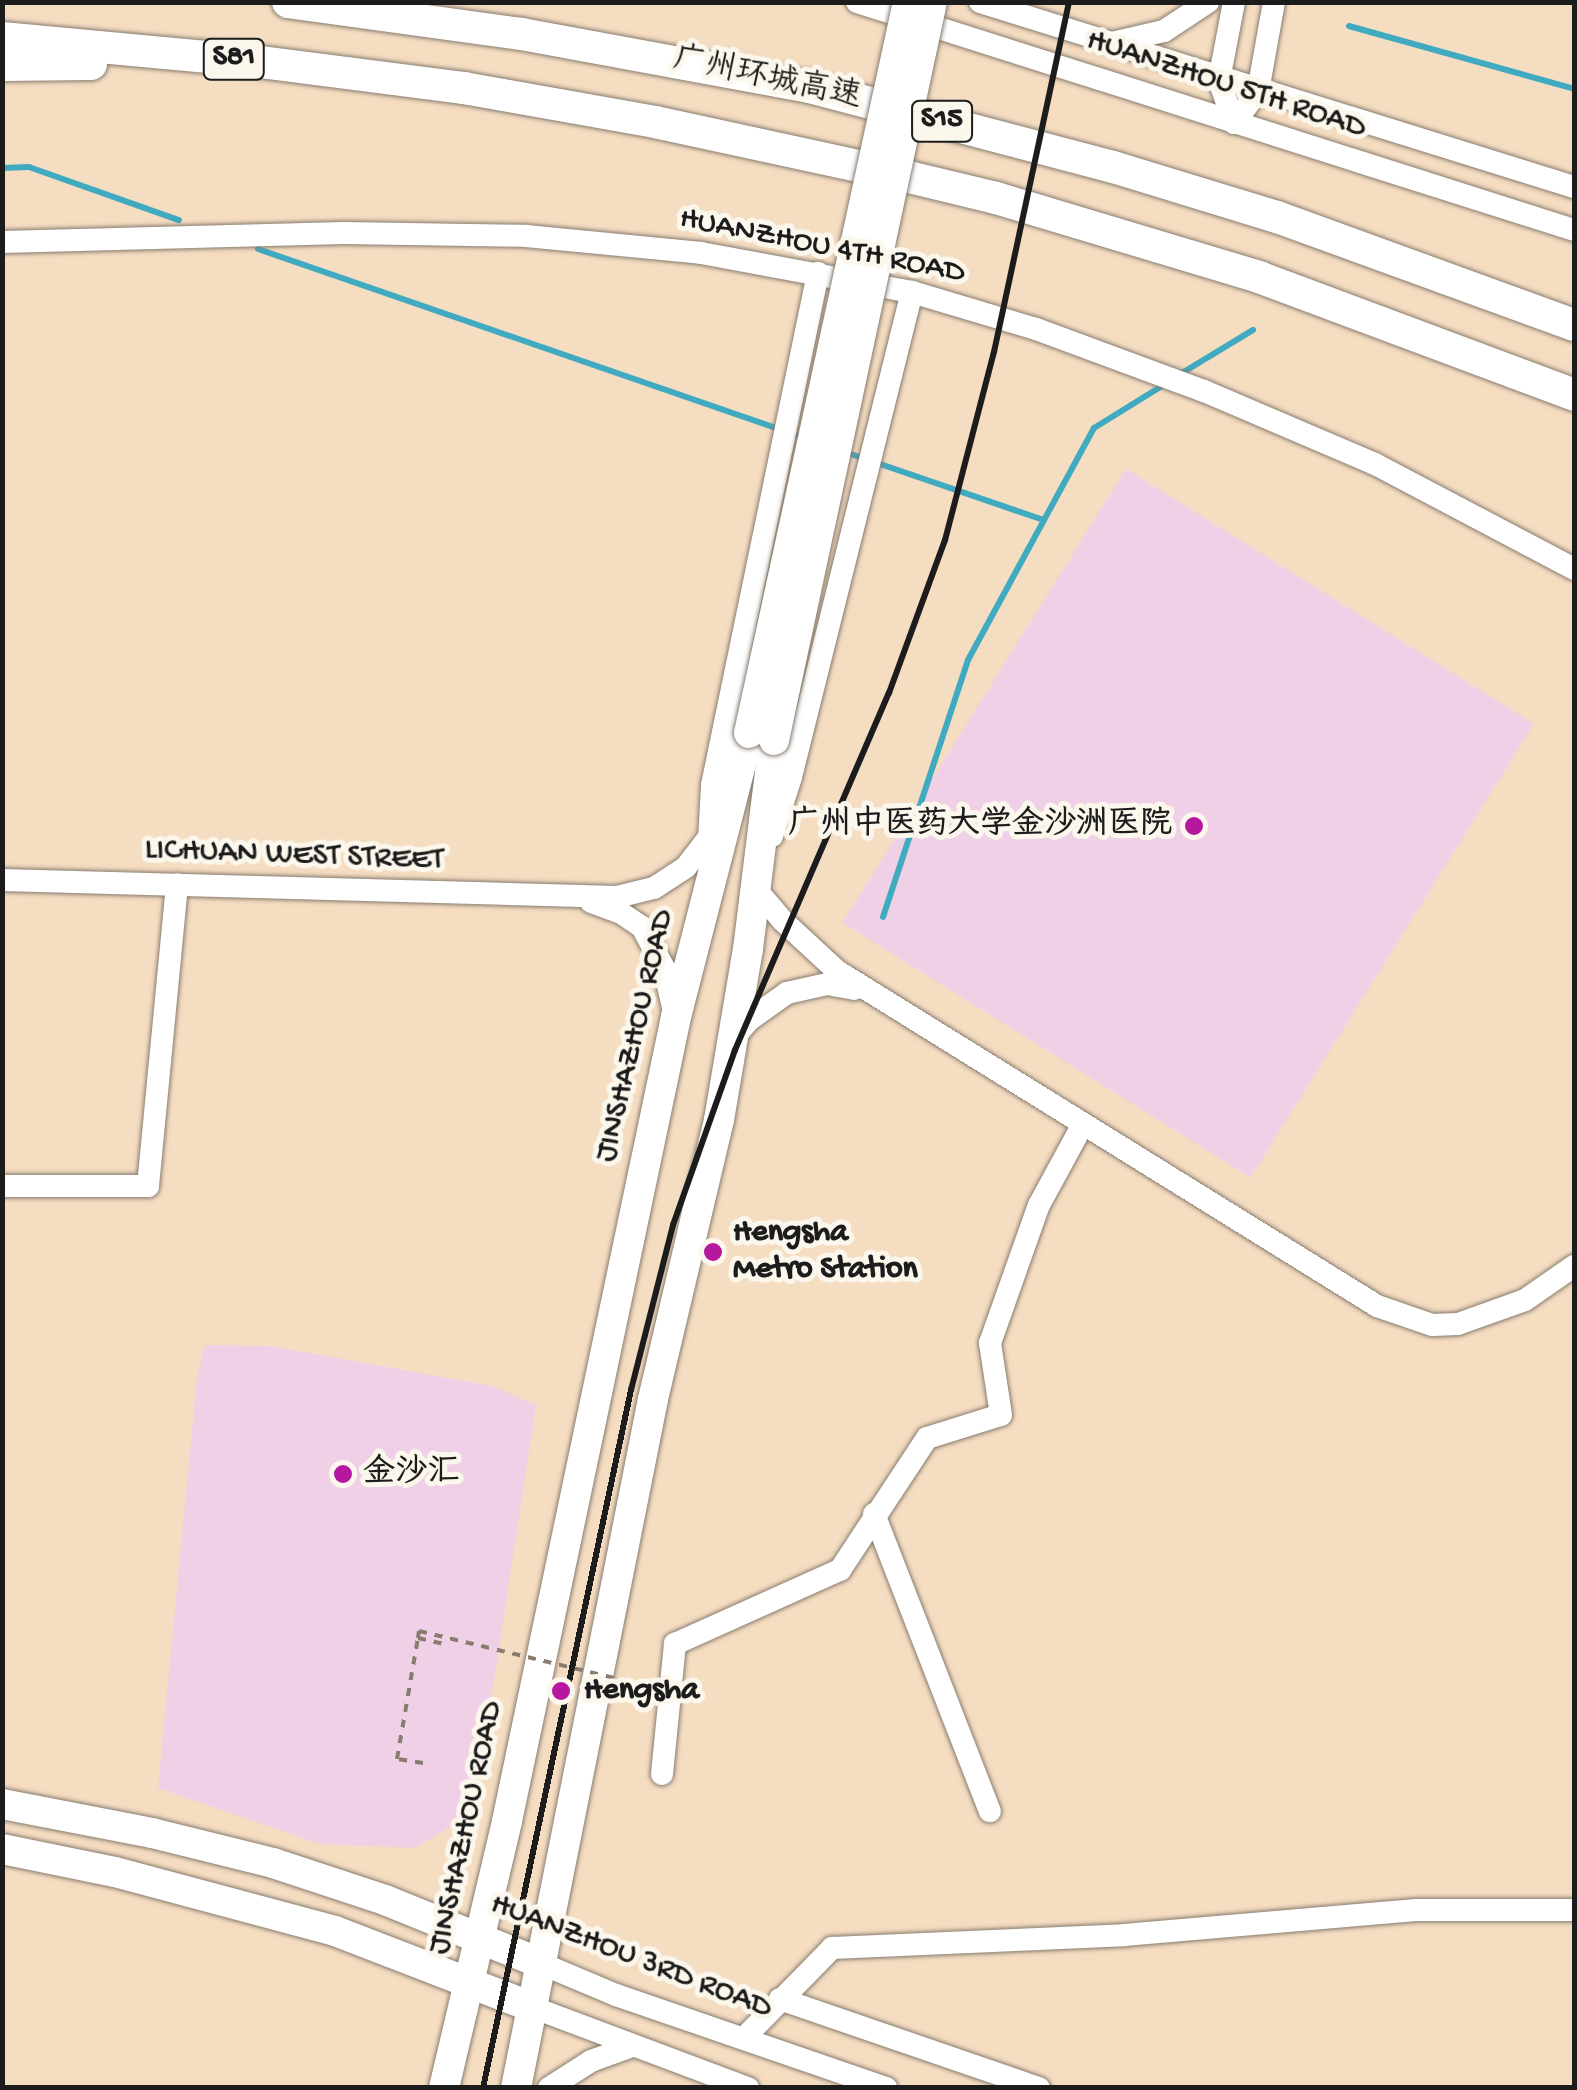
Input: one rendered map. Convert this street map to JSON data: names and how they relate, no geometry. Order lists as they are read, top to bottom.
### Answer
{
  "streets": {
    "highway": ["S81", "广州环城高速", "S15"],
    "main road": ["JINSHAZHOU ROAD", "HUANZHOU 3RD ROAD"],
    "street": ["HUANZHOU 5TH ROAD", "HUANZHOU 4TH ROAD", "LICHUAN WEST STREET"]
  },
  "crossings": [
    ["S81", "广州环城高速"],
    ["S81", "S15"],
    ["广州环城高速", "S15"],
    ["JINSHAZHOU ROAD", "HUANZHOU 3RD ROAD"]
  ],
  "places": [
    "广州中医药大学金沙洲医院",
    "Hengsha Metro Station",
    "金沙汇",
    "Hengsha"
  ]
}
